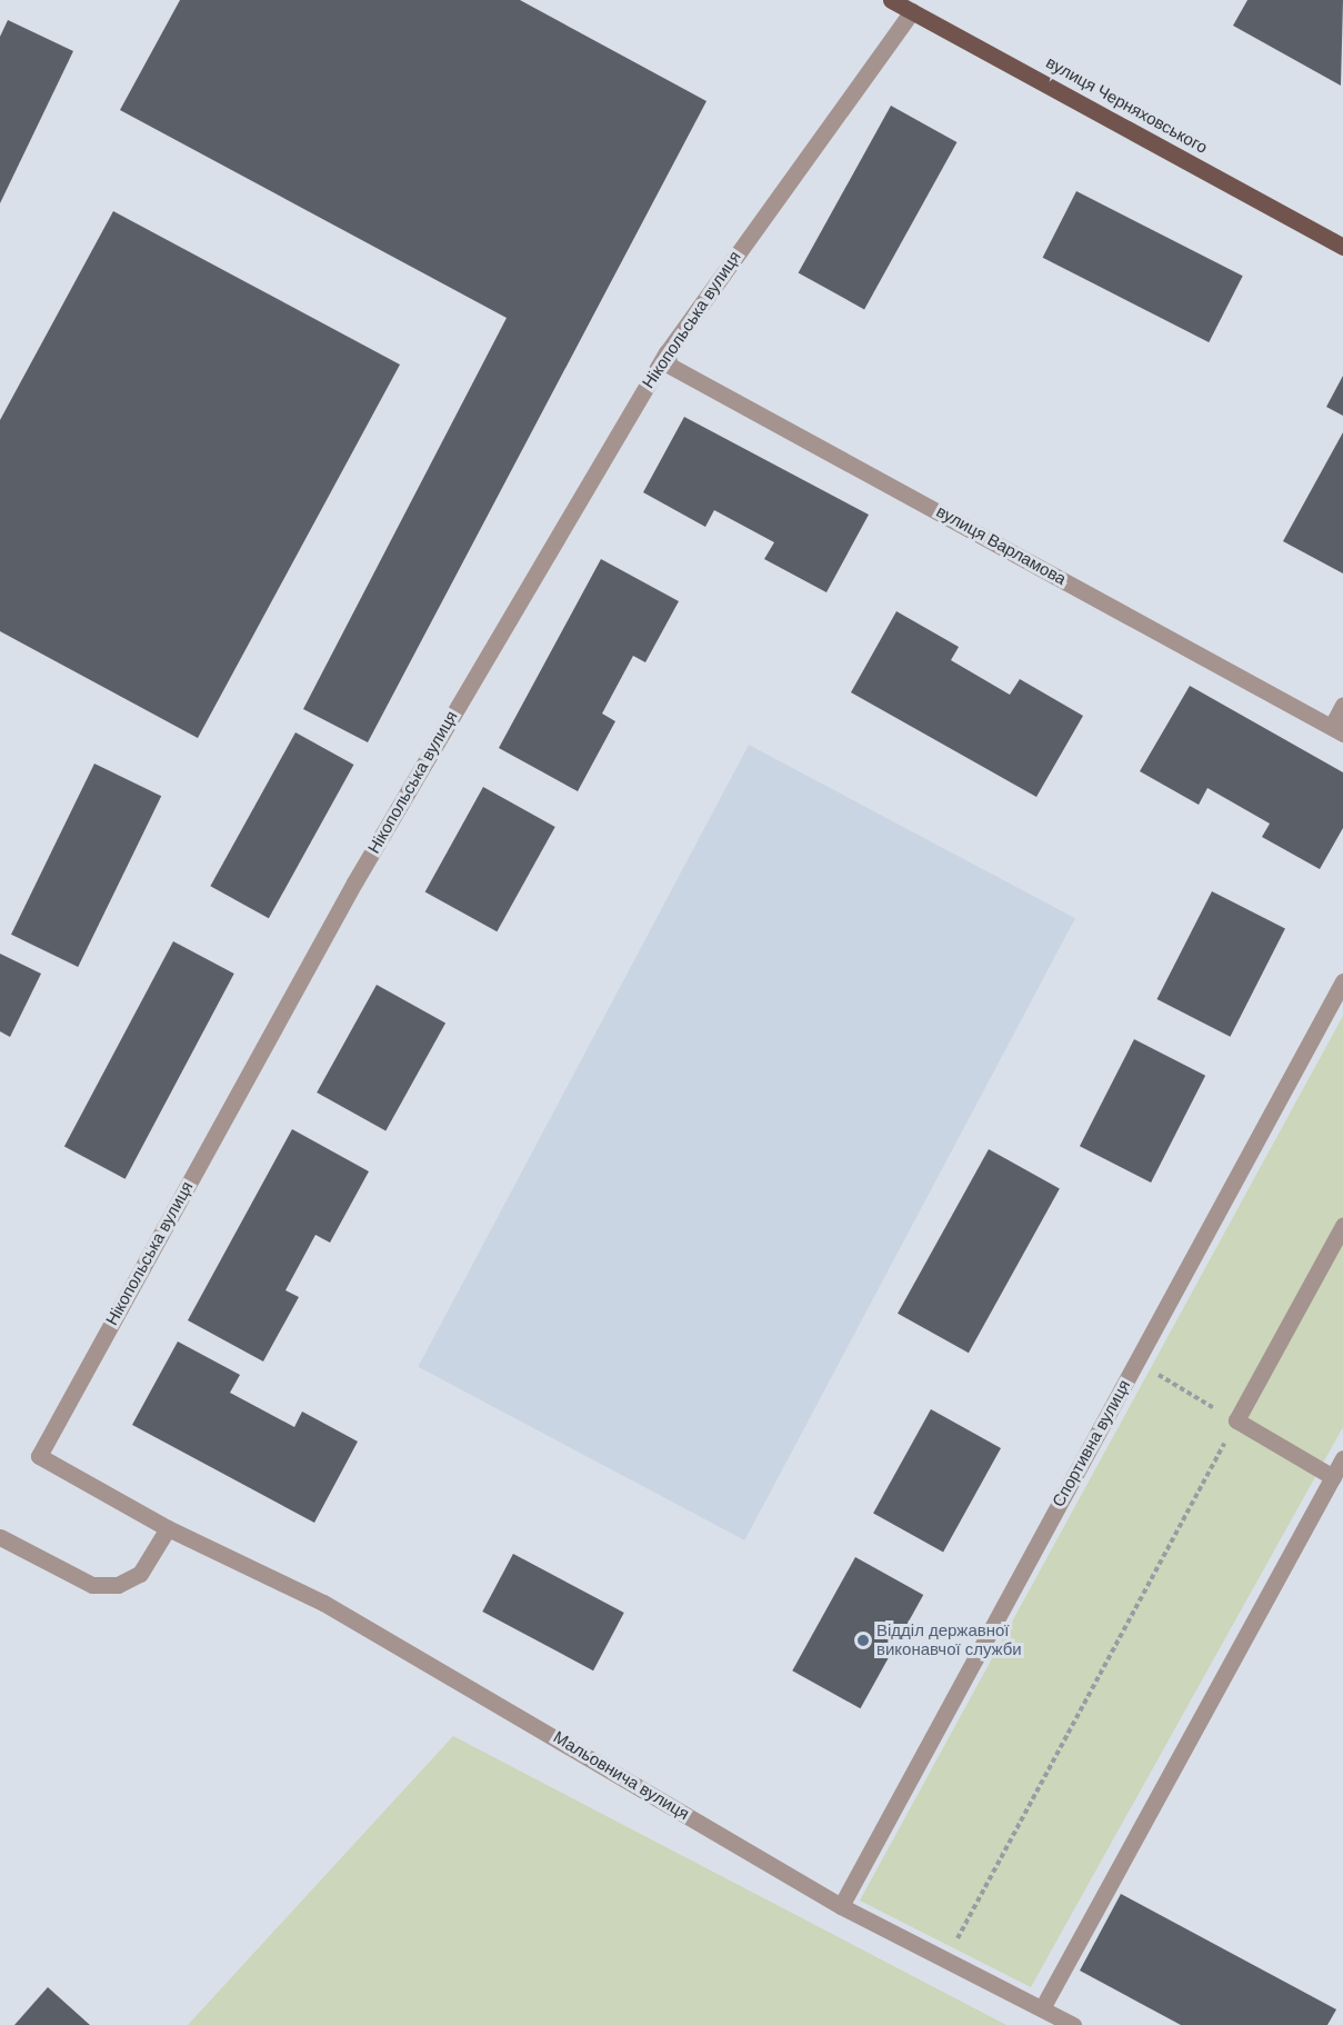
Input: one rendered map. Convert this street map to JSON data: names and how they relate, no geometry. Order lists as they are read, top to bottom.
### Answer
{
  "streets": {
    "main road": ["вулиця Черняховського"],
    "street": [
      "Нікопольська вулиця",
      "вулиця Варламова",
      "Спортивна вулиця",
      "Мальовнича вулиця"
    ]
  },
  "crossings": [
    ["вулиця Черняховського", "Нікопольська вулиця"],
    ["Нікопольська вулиця", "вулиця Варламова"],
    ["Нікопольська вулиця", "Мальовнича вулиця"],
    ["Спортивна вулиця", "Мальовнича вулиця"]
  ],
  "places": ["Відділ державної виконавчої служби"]
}
